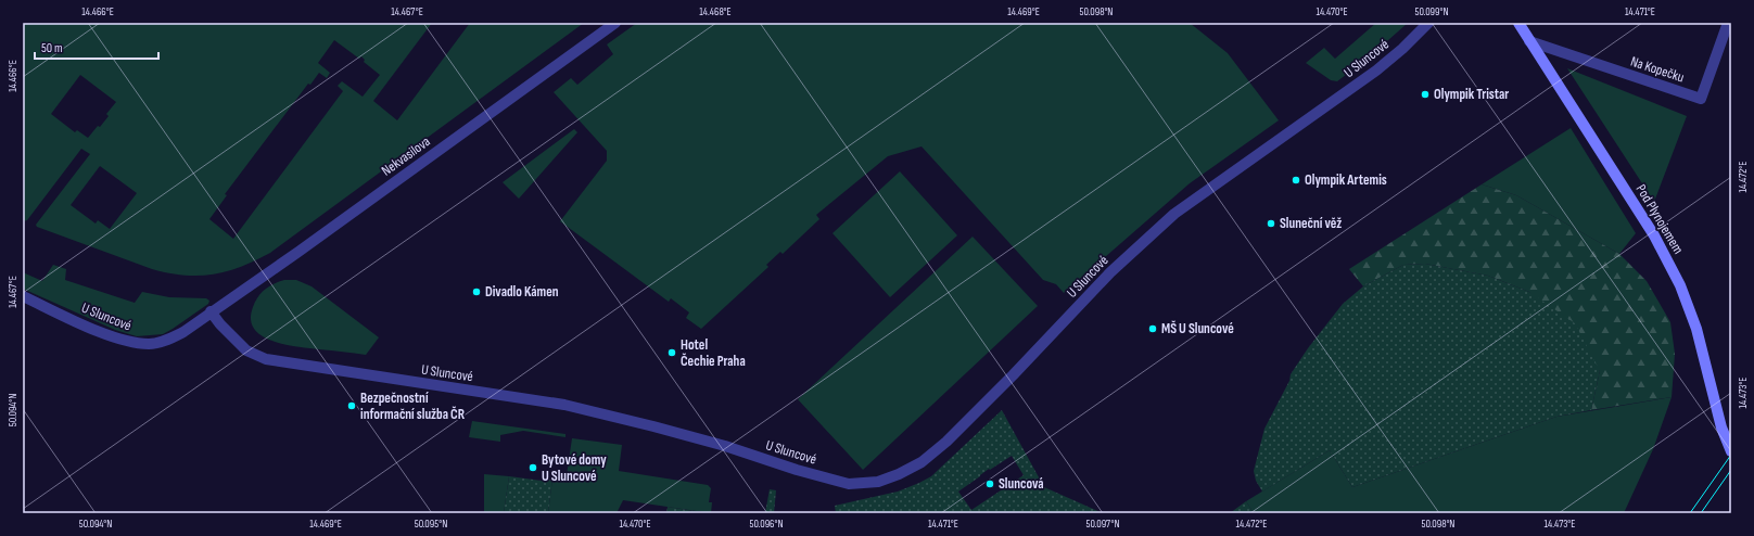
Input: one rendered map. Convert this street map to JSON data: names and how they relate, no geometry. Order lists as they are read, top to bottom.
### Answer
{
  "streets": {
    "main road": ["Pod Plynojemem"],
    "street": ["U Sluncové", "Na Kopečku", "Nekvasilova"]
  },
  "crossings": [
    ["U Sluncové", "Nekvasilova"],
    ["Na Kopečku", "Pod Plynojemem"]
  ],
  "places": [
    "Olympik Tristar",
    "Olympik Artemis",
    "Sluneční věž",
    "Divadlo Kámen",
    "MŠ U Sluncové",
    "Hotel Čechie Praha",
    "Bezpečnostní informační služba ČR",
    "Bytové domy U Sluncové",
    "Sluncová"
  ],
  "scale_bar": "50 m",
  "coordinates": [
    "14.466°E",
    "14.467°E",
    "14.468°E",
    "14.469°E",
    "50.098°N",
    "14.470°E",
    "50.099°N",
    "14.471°E",
    "14.472°E",
    "14.473°E",
    "50.094°N",
    "50.095°N",
    "50.096°N",
    "50.097°N"
  ]
}
